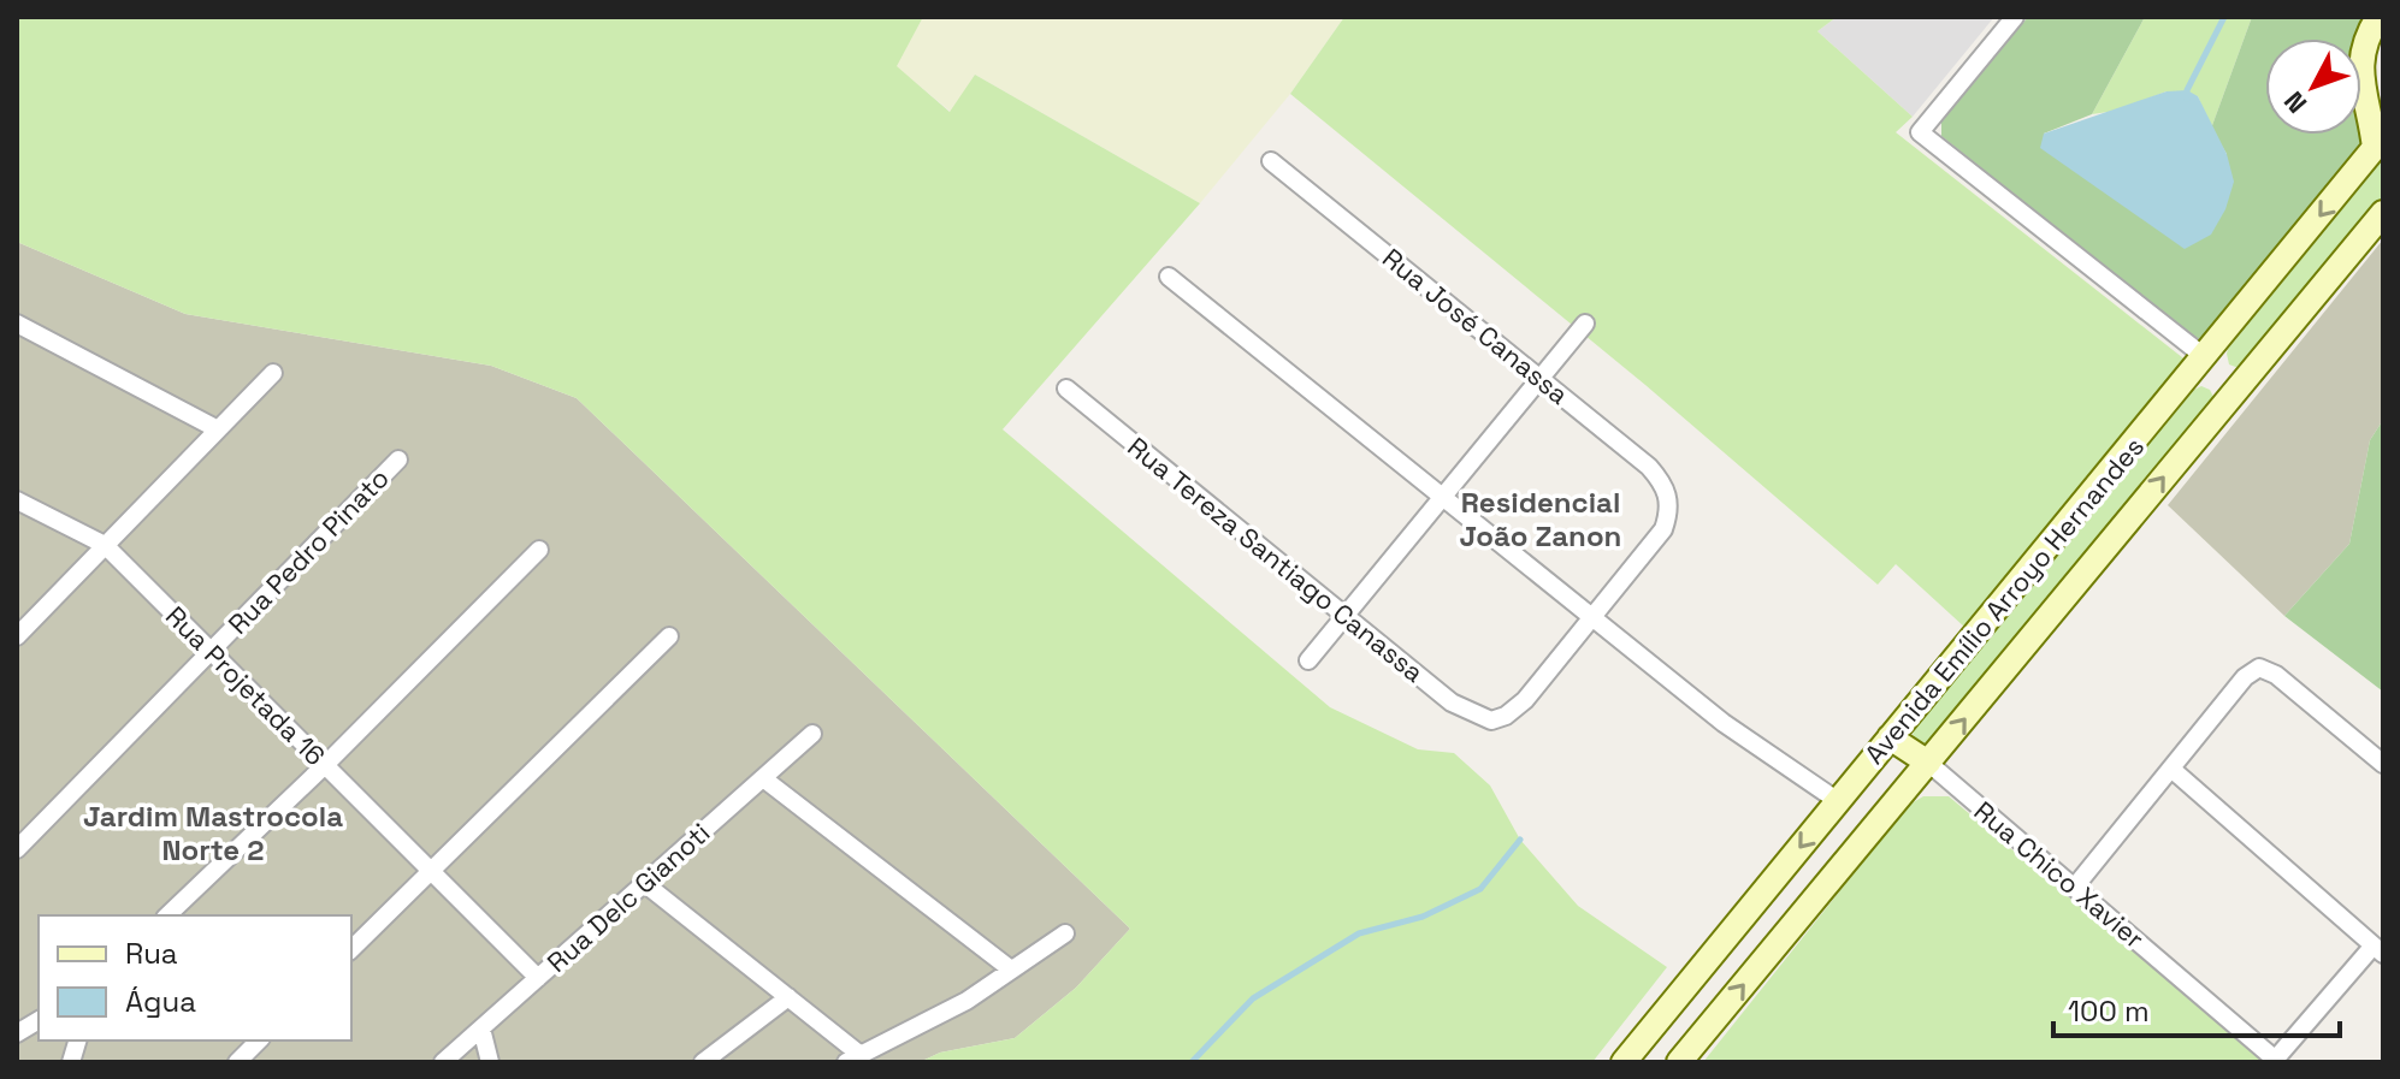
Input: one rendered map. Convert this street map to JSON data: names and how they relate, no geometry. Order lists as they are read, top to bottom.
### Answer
{
  "streets": {
    "main road": ["Avenida Emílio Arroyo Hernandes"],
    "street": [
      "Rua José Canassa",
      "Rua Pedro Pinato",
      "Rua Tereza Santiago Canassa",
      "Rua Projetada 16",
      "Rua Chico Xavier",
      "Rua Delc Gianoti"
    ]
  },
  "crossings": [
    ["Rua José Canassa", "Rua Tereza Santiago Canassa"],
    ["Rua Pedro Pinato", "Rua Projetada 16"],
    ["Avenida Emílio Arroyo Hernandes", "Rua Chico Xavier"],
    ["Rua Projetada 16", "Rua Delc Gianoti"]
  ],
  "districts": ["Residencial João Zanon", "Jardim Mastrocola Norte 2"],
  "legend": ["Rua", "Água"],
  "scale_bar": "100 m",
  "north": "bottom left"
}
